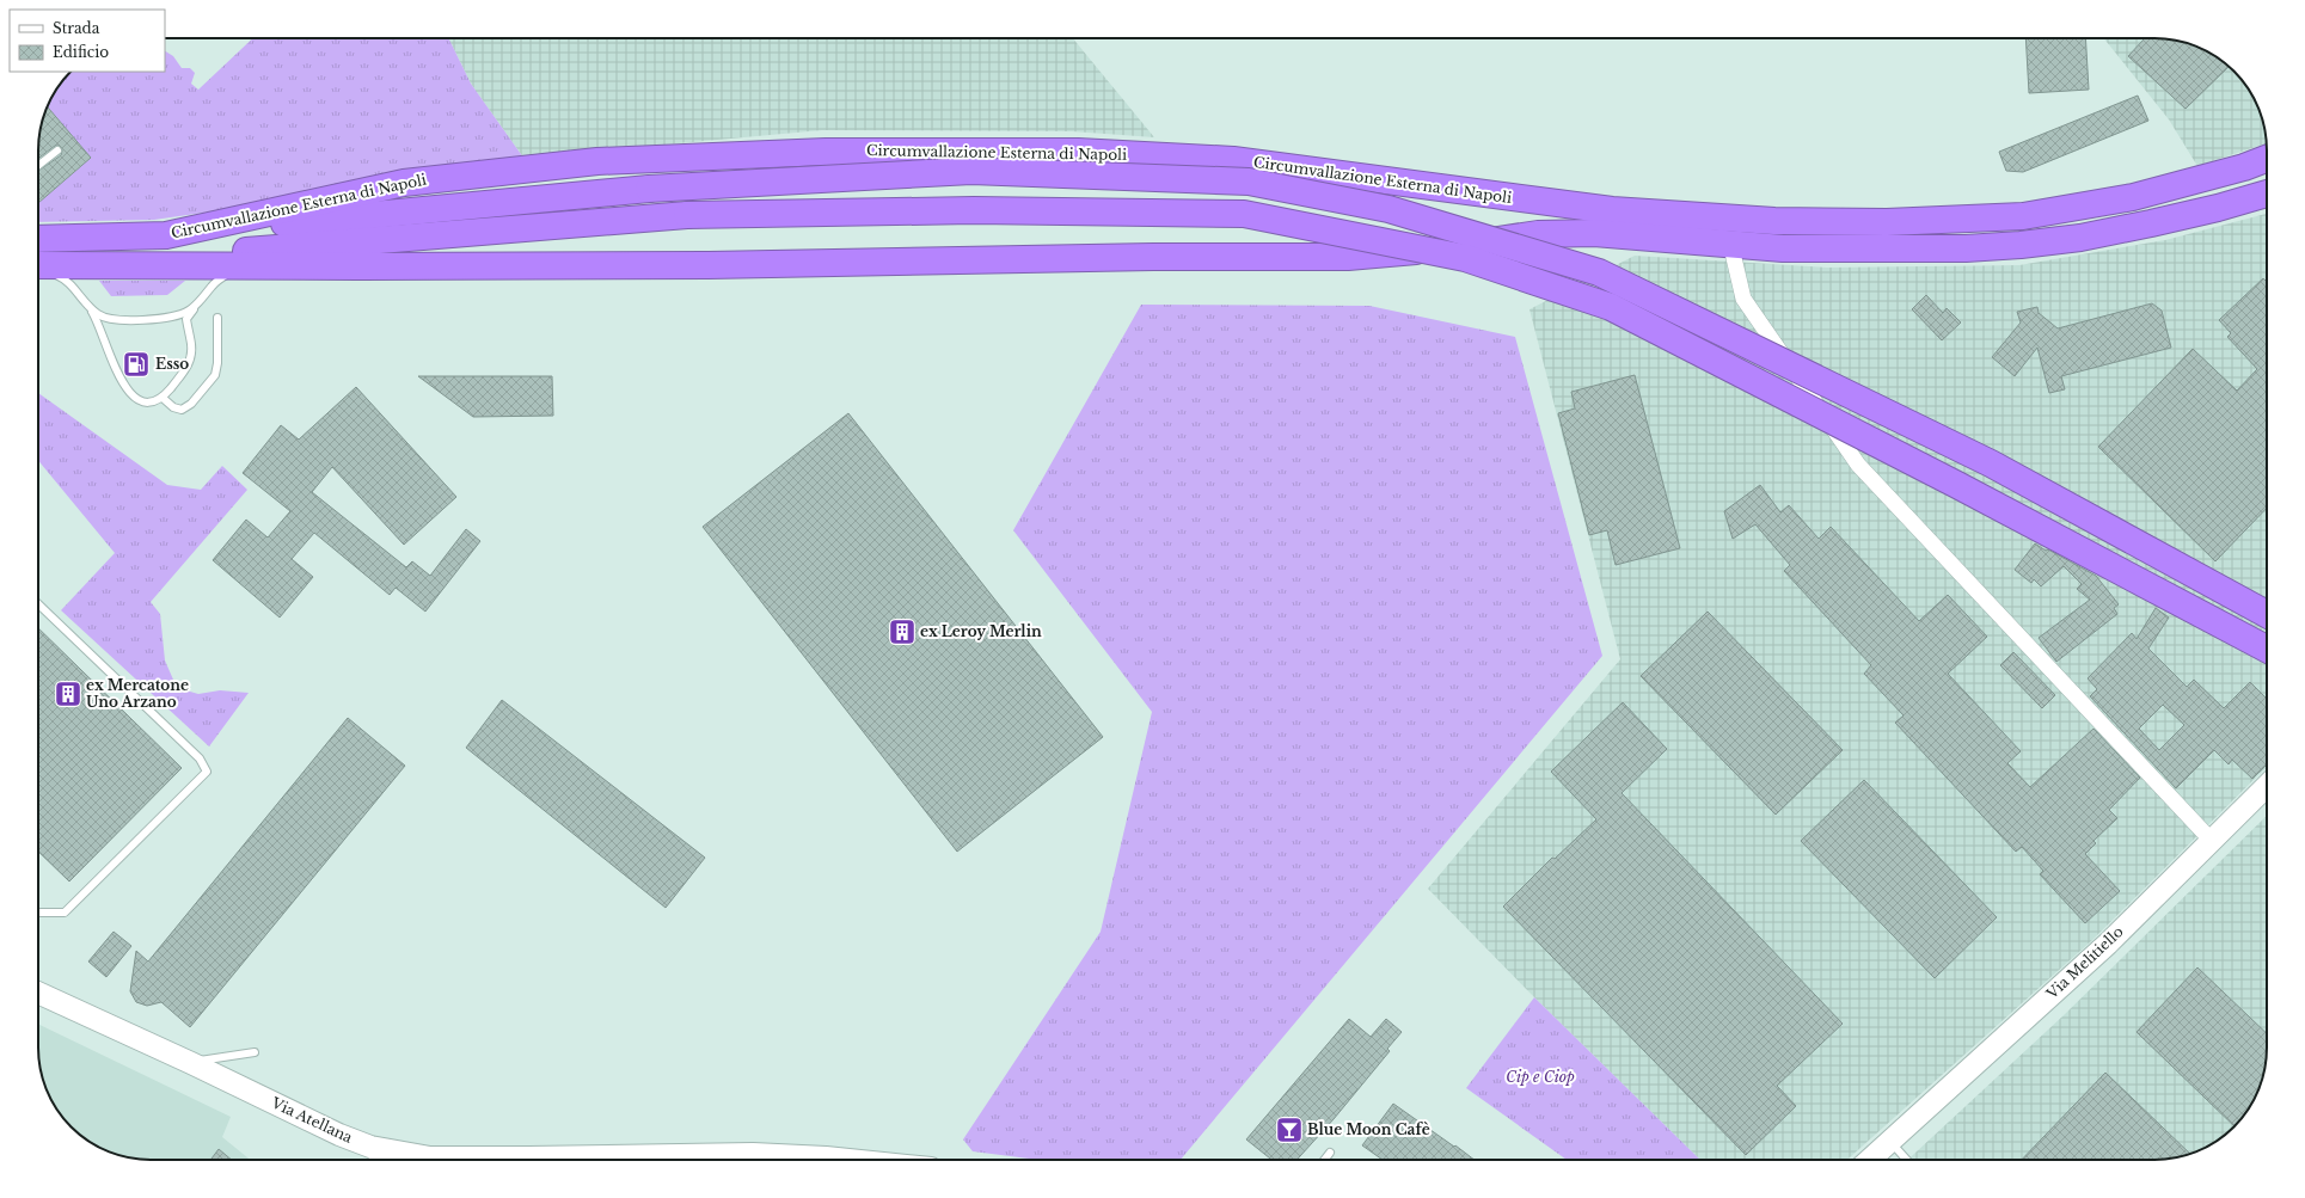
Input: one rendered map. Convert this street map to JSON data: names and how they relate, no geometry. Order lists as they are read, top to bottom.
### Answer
{
  "streets": {
    "highway": ["Circumvallazione Esterna di Napoli"],
    "main road": ["Via Melitiello", "Via Atellana"]
  },
  "parks": ["Cip e Ciop"],
  "places": {
    "fuel station": ["Esso"],
    "building": ["ex Leroy Merlin", "ex Mercatone Uno Arzano"],
    "bar": ["Blue Moon Cafè"]
  },
  "legend": ["Strada", "Edificio"]
}
